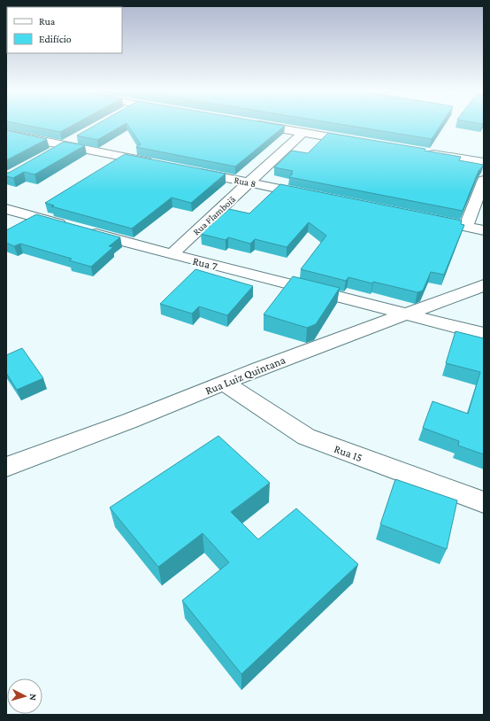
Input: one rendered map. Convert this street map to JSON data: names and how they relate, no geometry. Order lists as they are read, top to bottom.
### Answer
{
  "streets": {
    "street": [
      "Rua 8",
      "Rua Flamboiã",
      "Rua 7",
      "Rua Luiz Quintana",
      "Rua 15"
    ]
  },
  "crossings": [
    ["Rua 8", "Rua Flamboiã"],
    ["Rua Flamboiã", "Rua 7"],
    ["Rua 7", "Rua Luiz Quintana"],
    ["Rua Luiz Quintana", "Rua 15"]
  ],
  "legend": ["Rua", "Edifício"],
  "north": "right"
}
